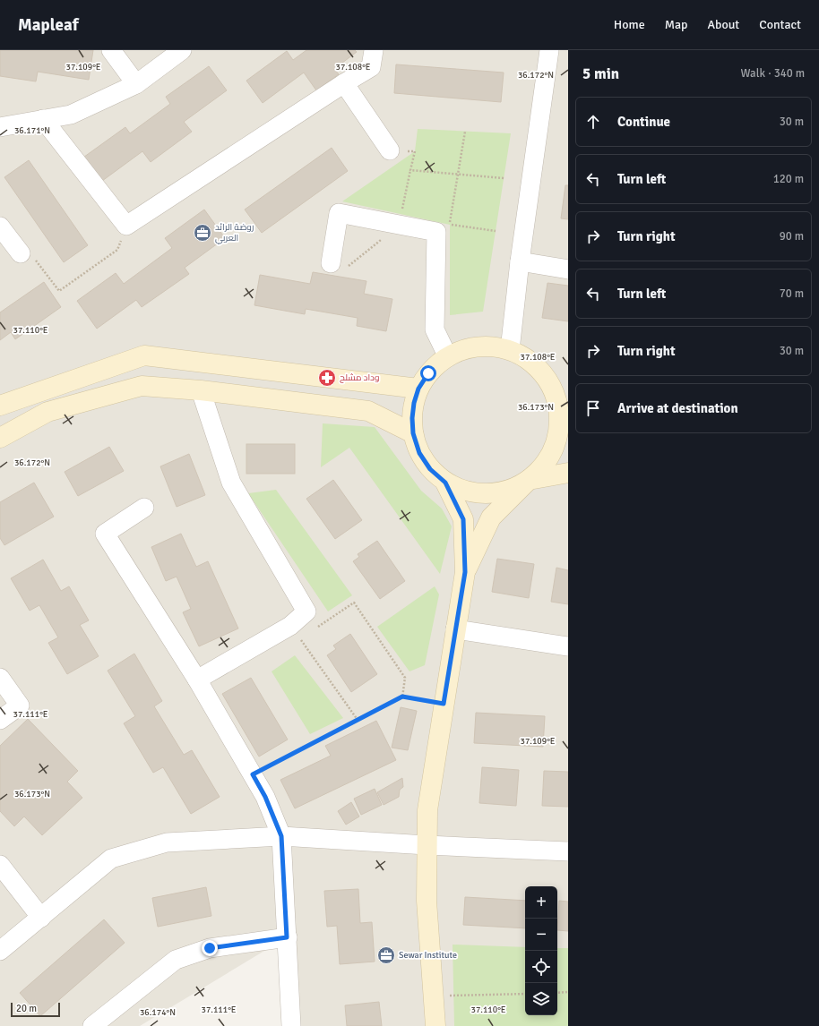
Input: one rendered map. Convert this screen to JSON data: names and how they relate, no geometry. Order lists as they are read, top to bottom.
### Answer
{
  "places": {
    "office": ["روضة الرائد العربي", "Sewar Institute"],
    "pharmacy": ["وداد مشلح"]
  },
  "scale_bar": "20 m",
  "page": {
    "header": "Mapleaf",
    "nav": [
      "Home",
      "Map",
      "About",
      "Contact"
    ],
    "heading": ["5 min", "Walk · 340 m"],
    "list": [
      ["Continue", "30 m"],
      ["Turn left", "120 m"],
      ["Turn right", "90 m"],
      ["Turn left", "70 m"],
      ["Turn right", "30 m"],
      "Arrive at destination"
    ],
    "map_buttons": ["+", "−"],
    "scale": "20 m"
  },
  "coordinates": [
    "37.109°E",
    "37.108°E",
    "36.172°N",
    "36.171°N",
    "37.110°E",
    "36.173°N",
    "37.111°E",
    "36.174°N"
  ]
}
